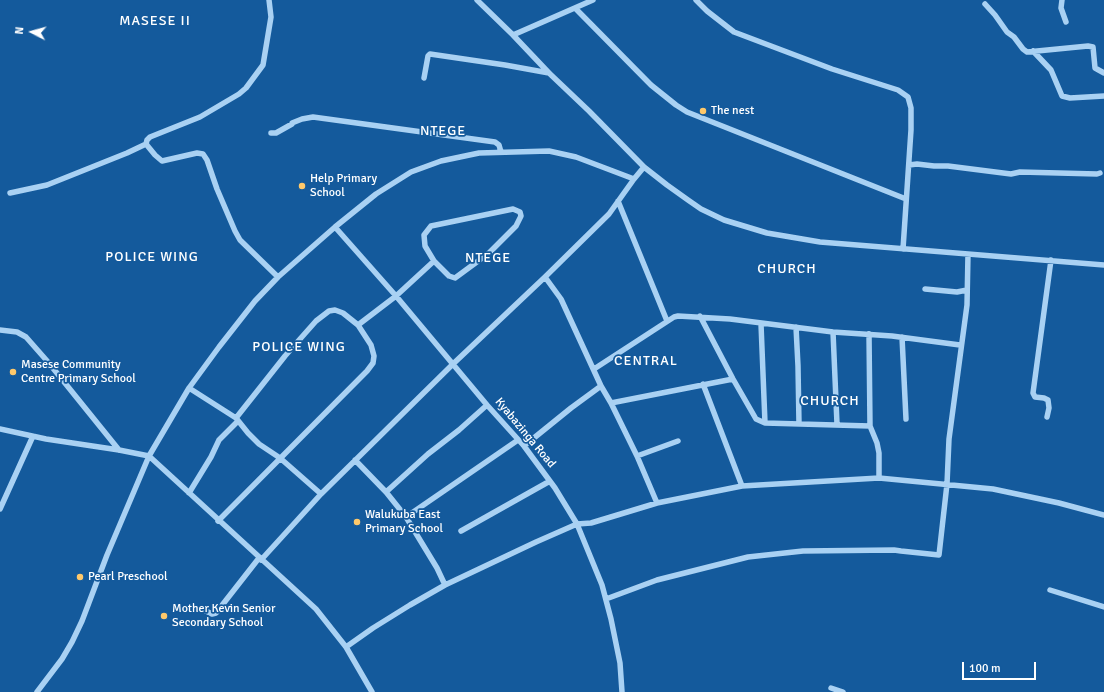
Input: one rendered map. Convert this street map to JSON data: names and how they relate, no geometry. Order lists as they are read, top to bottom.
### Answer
{
  "streets": {
    "street": ["Kyabazinga Road"]
  },
  "districts": [
    "MASESE II",
    "NTEGE",
    "POLICE WING",
    "NTEGE",
    "CHURCH",
    "POLICE WING",
    "CENTRAL",
    "CHURCH"
  ],
  "places": [
    "The nest",
    "Help Primary School",
    "Masese Community Centre Primary School",
    "Walukuba East Primary School",
    "Pearl Preschool",
    "Mother Kevin Senior Secondary School"
  ],
  "scale_bar": "100 m",
  "north": "left"
}
